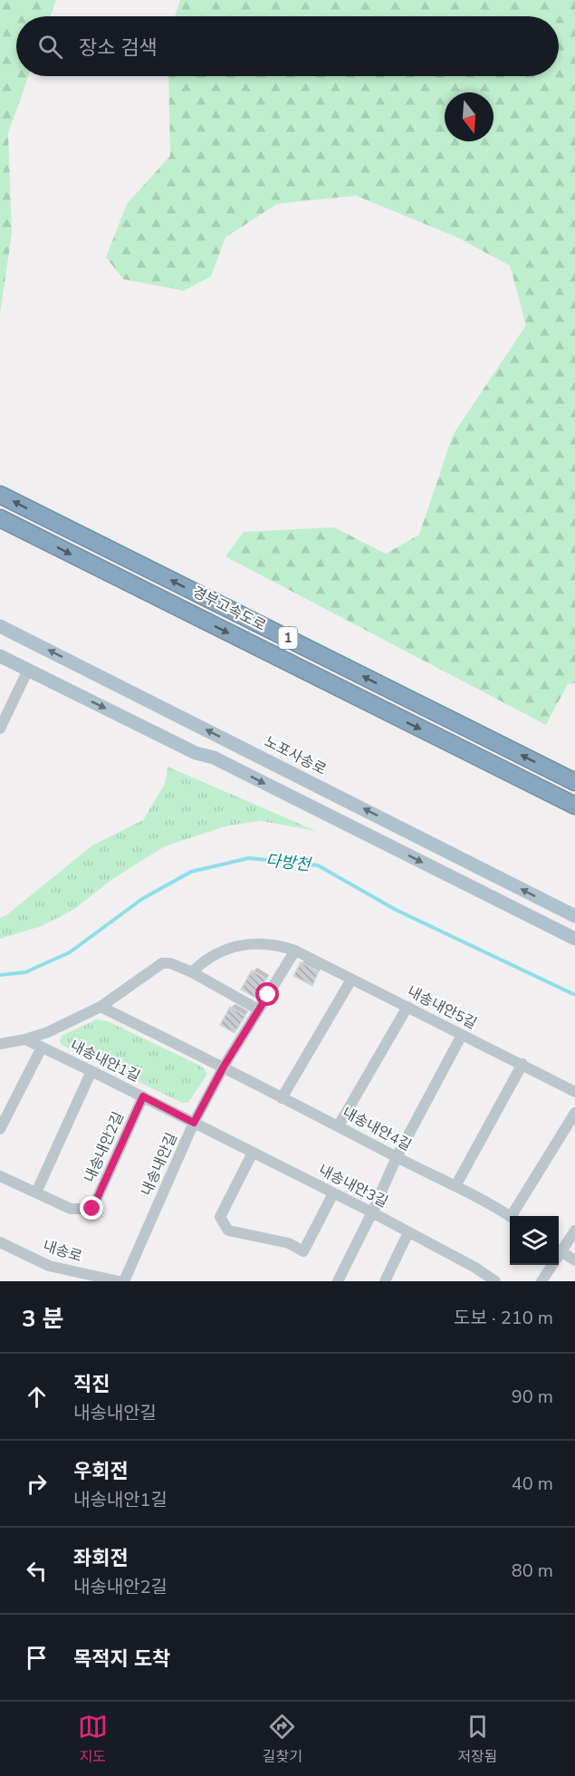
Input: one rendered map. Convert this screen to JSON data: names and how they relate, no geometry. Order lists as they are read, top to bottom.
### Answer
{
  "streets": {
    "highway": ["경부고속도로", "1"],
    "main road": ["노포사송로"],
    "street": [
      "내송내안5길",
      "내송내안1길",
      "내송내안4길",
      "내송내안2길",
      "내송내안길",
      "내송내안3길",
      "내송로"
    ]
  },
  "crossings": [
    ["내송내안5길", "내송내안길"],
    ["내송내안1길", "내송내안2길"],
    ["내송내안1길", "내송내안길"],
    ["내송내안1길", "내송내안3길"],
    ["내송내안4길", "내송내안길"],
    ["내송내안길", "내송내안3길"]
  ],
  "water": ["다방천"],
  "north": "bottom",
  "page": {
    "search": "장소 검색",
    "heading": ["3 분", "도보 · 210 m"],
    "list": [
      ["직진", "내송내안길", "90 m"],
      ["우회전", "내송내안1길", "40 m"],
      ["좌회전", "내송내안2길", "80 m"],
      "목적지 도착"
    ],
    "nav": ["지도", "길찾기", "저장됨"]
  }
}
